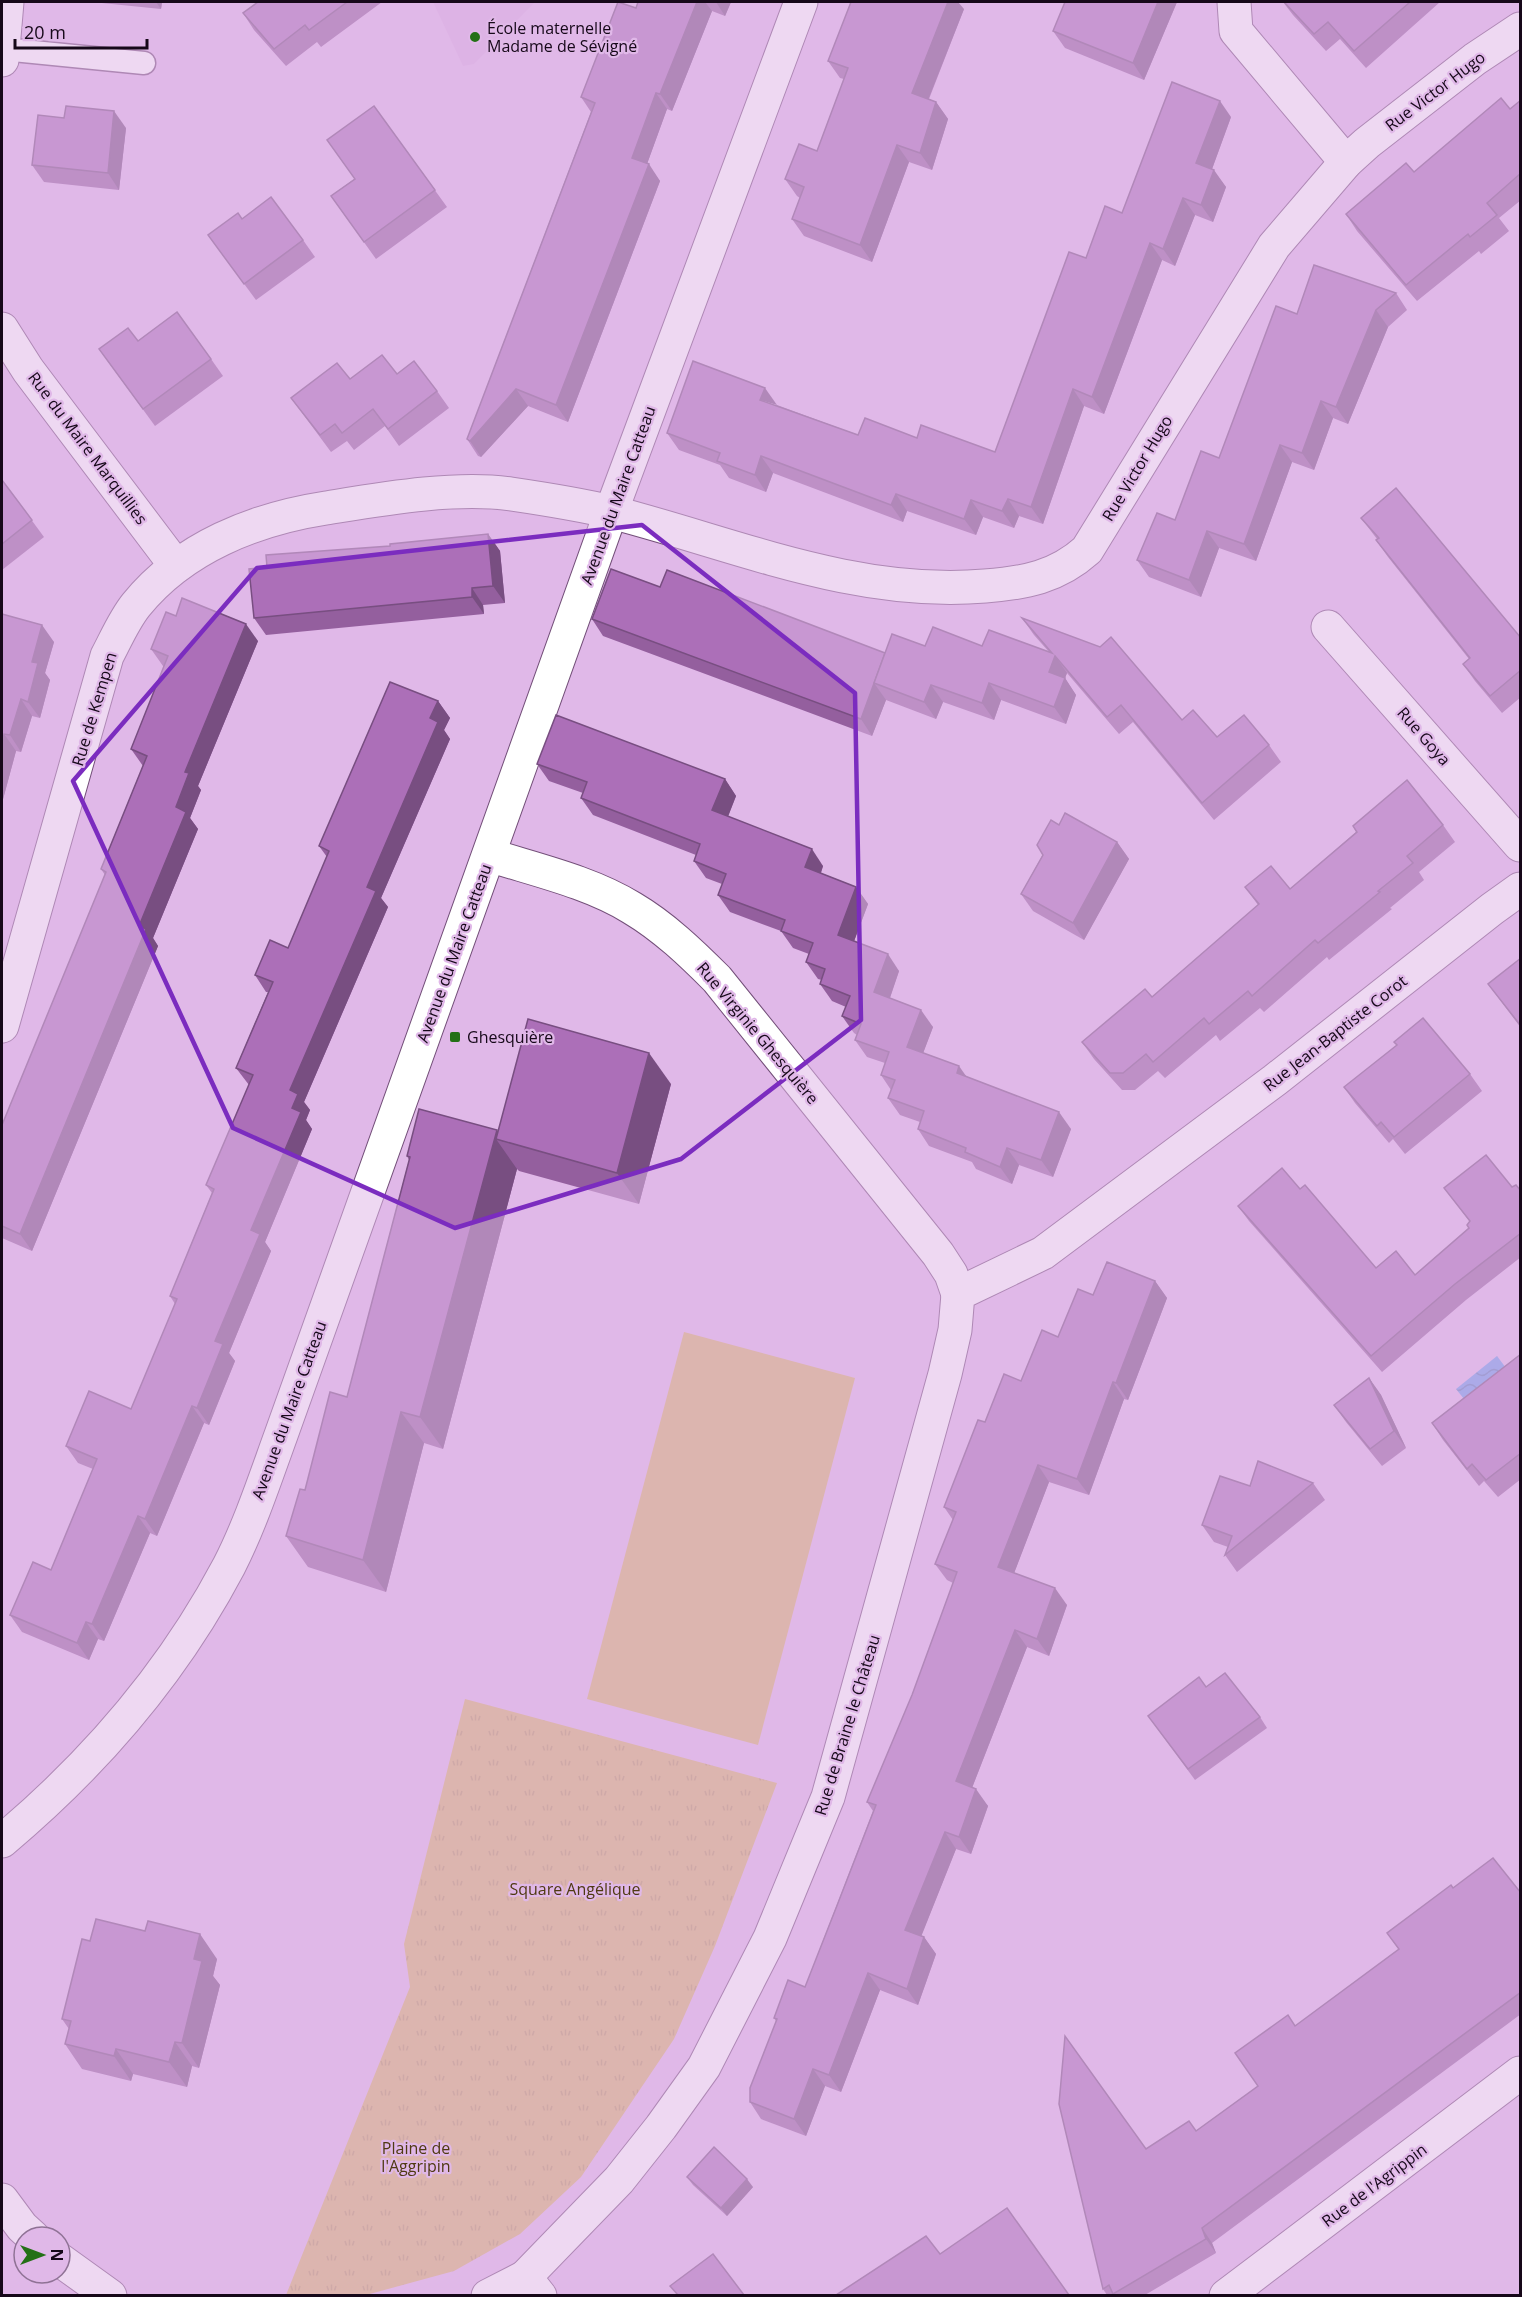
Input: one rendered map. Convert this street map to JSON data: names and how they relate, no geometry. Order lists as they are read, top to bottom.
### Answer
{
  "streets": {
    "street": [
      "Rue Victor Hugo",
      "Rue du Maire Marquillies",
      "Avenue du Maire Catteau",
      "Rue de Kempen",
      "Rue Goya",
      "Rue Virginie Ghesquière",
      "Rue Jean-Baptiste Corot",
      "Rue de Braine le Château",
      "Rue de l'Agrippin"
    ]
  },
  "crossings": [
    ["Rue Victor Hugo", "Avenue du Maire Catteau"],
    ["Rue Victor Hugo", "Rue de Kempen"],
    ["Rue du Maire Marquillies", "Rue de Kempen"],
    ["Avenue du Maire Catteau", "Rue de Kempen"],
    ["Avenue du Maire Catteau", "Rue Virginie Ghesquière"],
    ["Rue Virginie Ghesquière", "Rue Jean-Baptiste Corot"],
    ["Rue Virginie Ghesquière", "Rue de Braine le Château"],
    ["Rue Jean-Baptiste Corot", "Rue de Braine le Château"]
  ],
  "parks": ["Square Angélique", "Plaine de l'Aggripin"],
  "places": {
    "other": ["École maternelle Madame de Sévigné"],
    "transit": ["Ghesquière"]
  },
  "scale_bar": "20 m",
  "north": "right"
}
